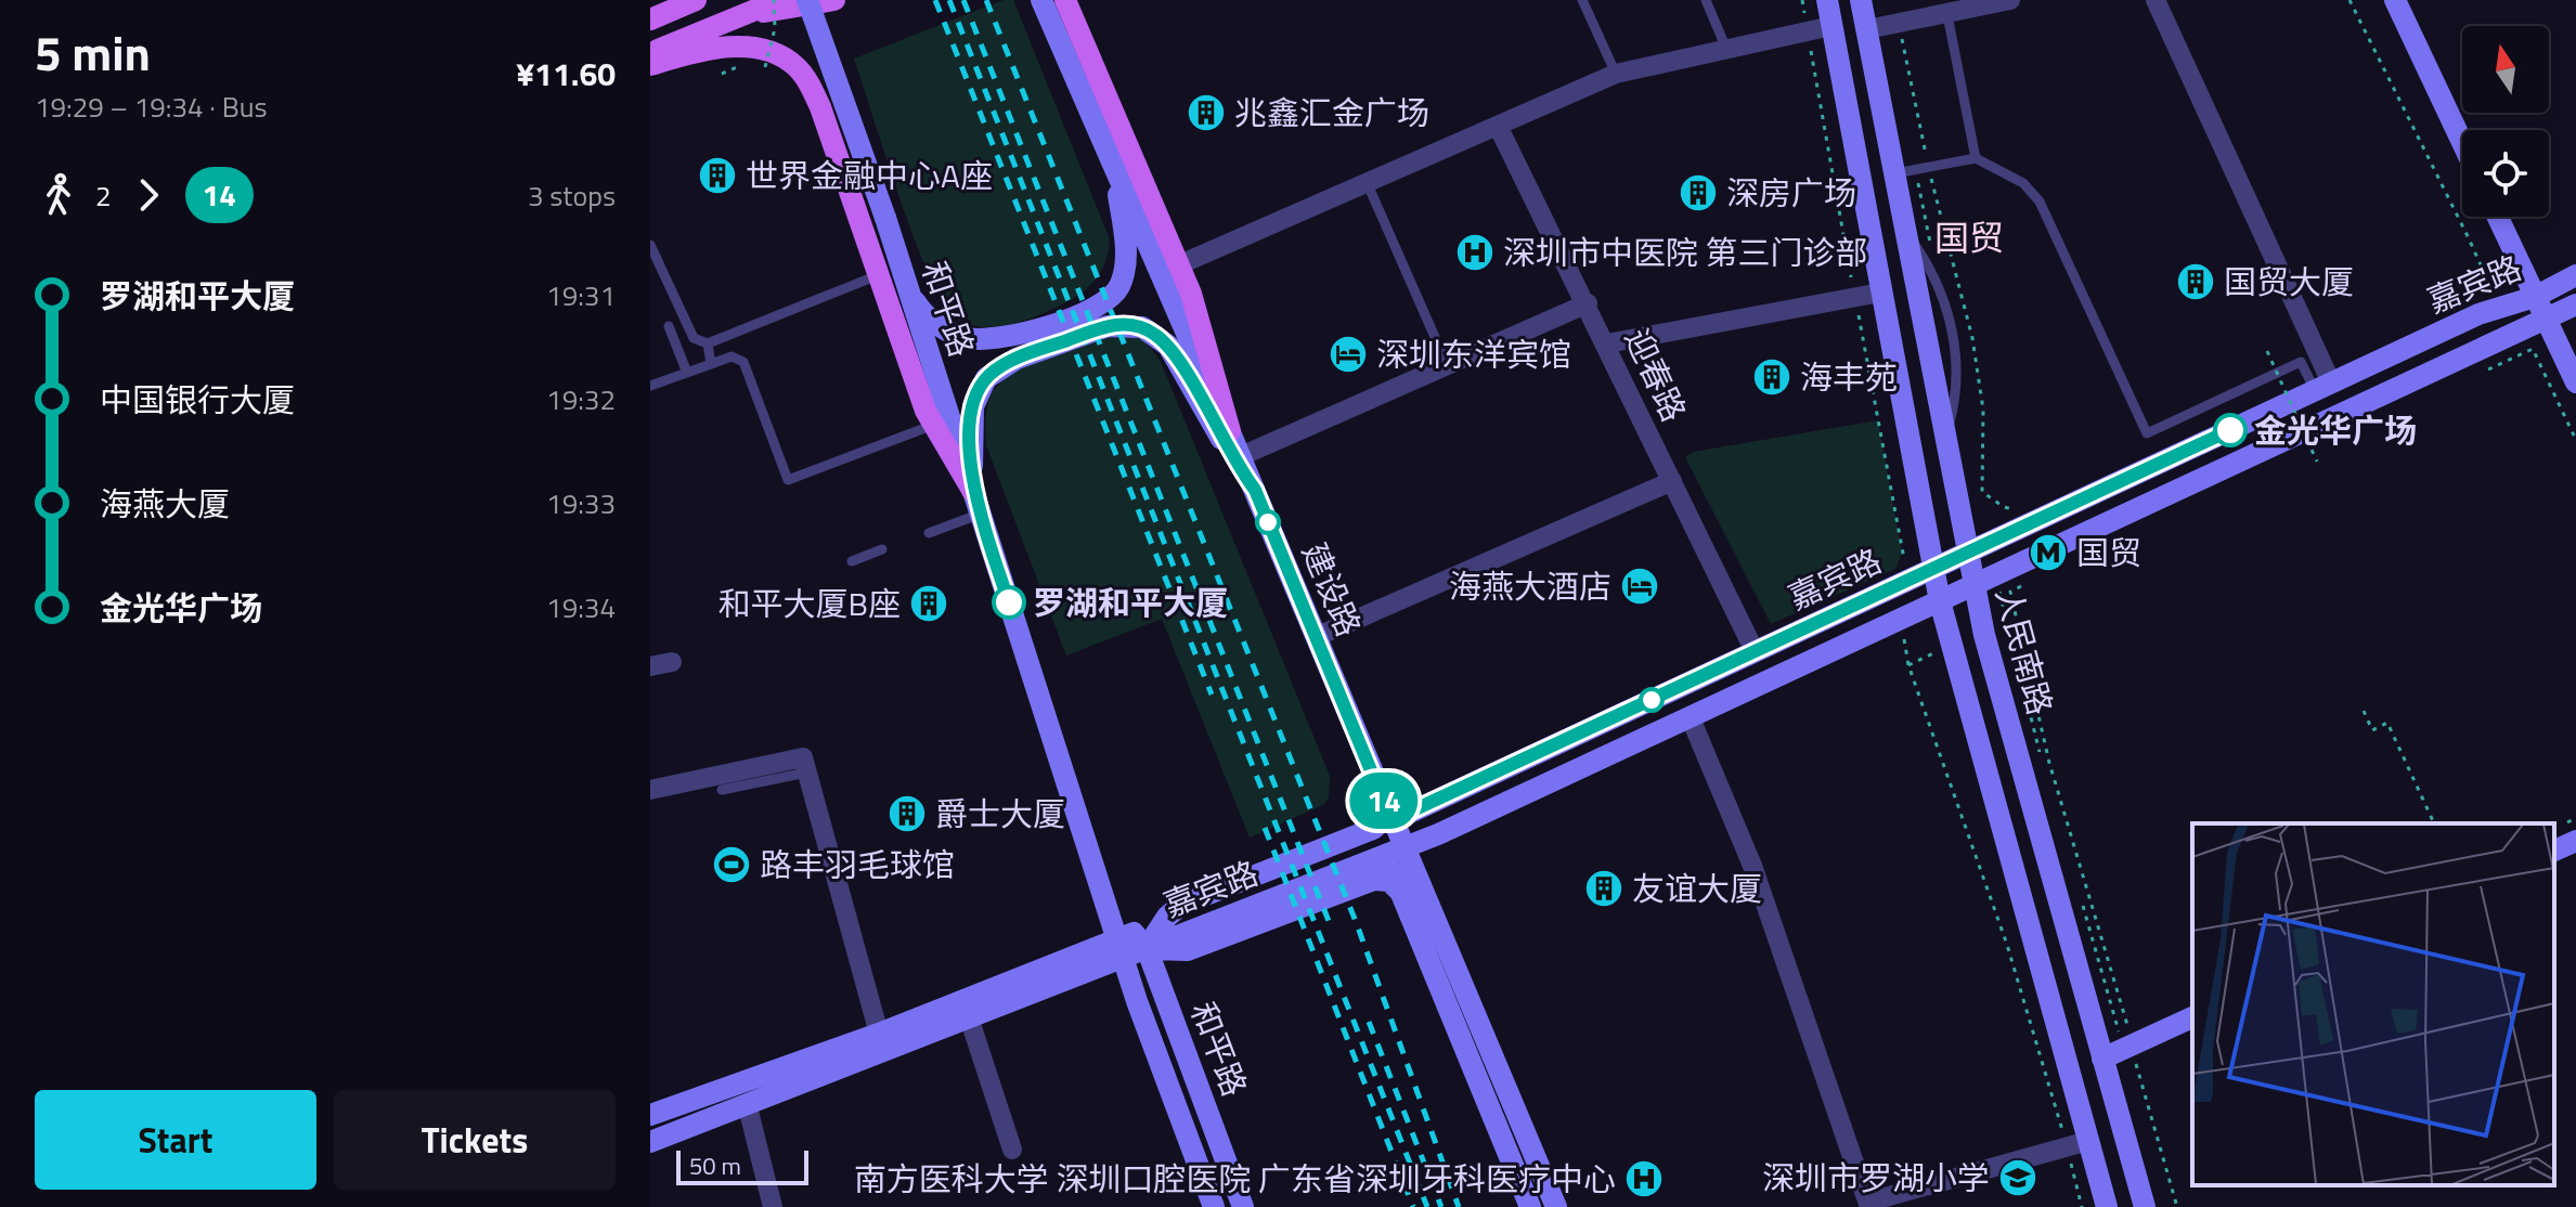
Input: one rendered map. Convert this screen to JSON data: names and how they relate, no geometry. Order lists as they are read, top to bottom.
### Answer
{
  "streets": {
    "main road": [
      "嘉宾路",
      "和平路",
      "建设路",
      "人民南路"
    ],
    "street": ["迎春路"]
  },
  "crossings": [
    ["嘉宾路", "和平路"],
    ["嘉宾路", "迎春路"],
    ["嘉宾路", "建设路"],
    ["嘉宾路", "人民南路"]
  ],
  "districts": ["国贸"],
  "places": {
    "building": [
      "兆鑫汇金广场",
      "世界金融中心A座",
      "深房广场",
      "国贸大厦",
      "海丰苑",
      "和平大厦B座",
      "爵士大厦",
      "友谊大厦"
    ],
    "hospital": ["深圳市中医院 第三门诊部", "南方医科大学 深圳口腔医院 广东省深圳牙科医疗中心"],
    "hotel": ["深圳东洋宾馆", "海燕大酒店"],
    "other": ["金光华广场", "罗湖和平大厦"],
    "metro station": ["国贸"],
    "sports": ["路丰羽毛球馆"],
    "school or university": ["深圳市罗湖小学"]
  },
  "lines": ["bus line 14"],
  "scale_bar": "50 m",
  "north": "top",
  "page": {
    "heading": ["5 min", "19:29 – 19:34 · Bus", "¥11.60"],
    "on_map": "14",
    "legs": ["2", "14", "3 stops"],
    "list": [
      {
        "name": "罗湖和平大厦",
        "value": "19:31"
      },
      {
        "name": "中国银行大厦",
        "value": "19:32"
      },
      {
        "name": "海燕大厦",
        "value": "19:33"
      },
      {
        "name": "金光华广场",
        "value": "19:34"
      }
    ],
    "buttons": ["Start", "Tickets"],
    "scale": "50 m"
  }
}
